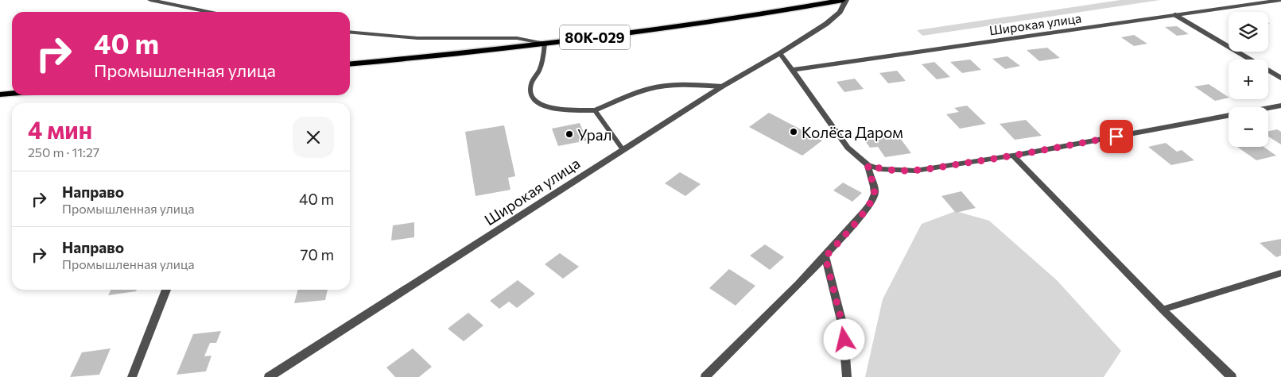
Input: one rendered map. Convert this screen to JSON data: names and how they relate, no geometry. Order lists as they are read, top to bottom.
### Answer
{
  "streets": {
    "main road": ["80К-029"],
    "street": ["Широкая улица"]
  },
  "places": ["Колёса Даром", "Урал"],
  "page": {
    "map_buttons": ["+", "−"],
    "turn": ["40 m", "Промышленная улица"],
    "heading": ["4 мин", "250 m · 11:27"],
    "list": [
      {
        "name": "Направо",
        "note": "Промышленная улица",
        "value": "40 m"
      },
      {
        "name": "Направо",
        "note": "Промышленная улица",
        "value": "70 m"
      }
    ]
  }
}
